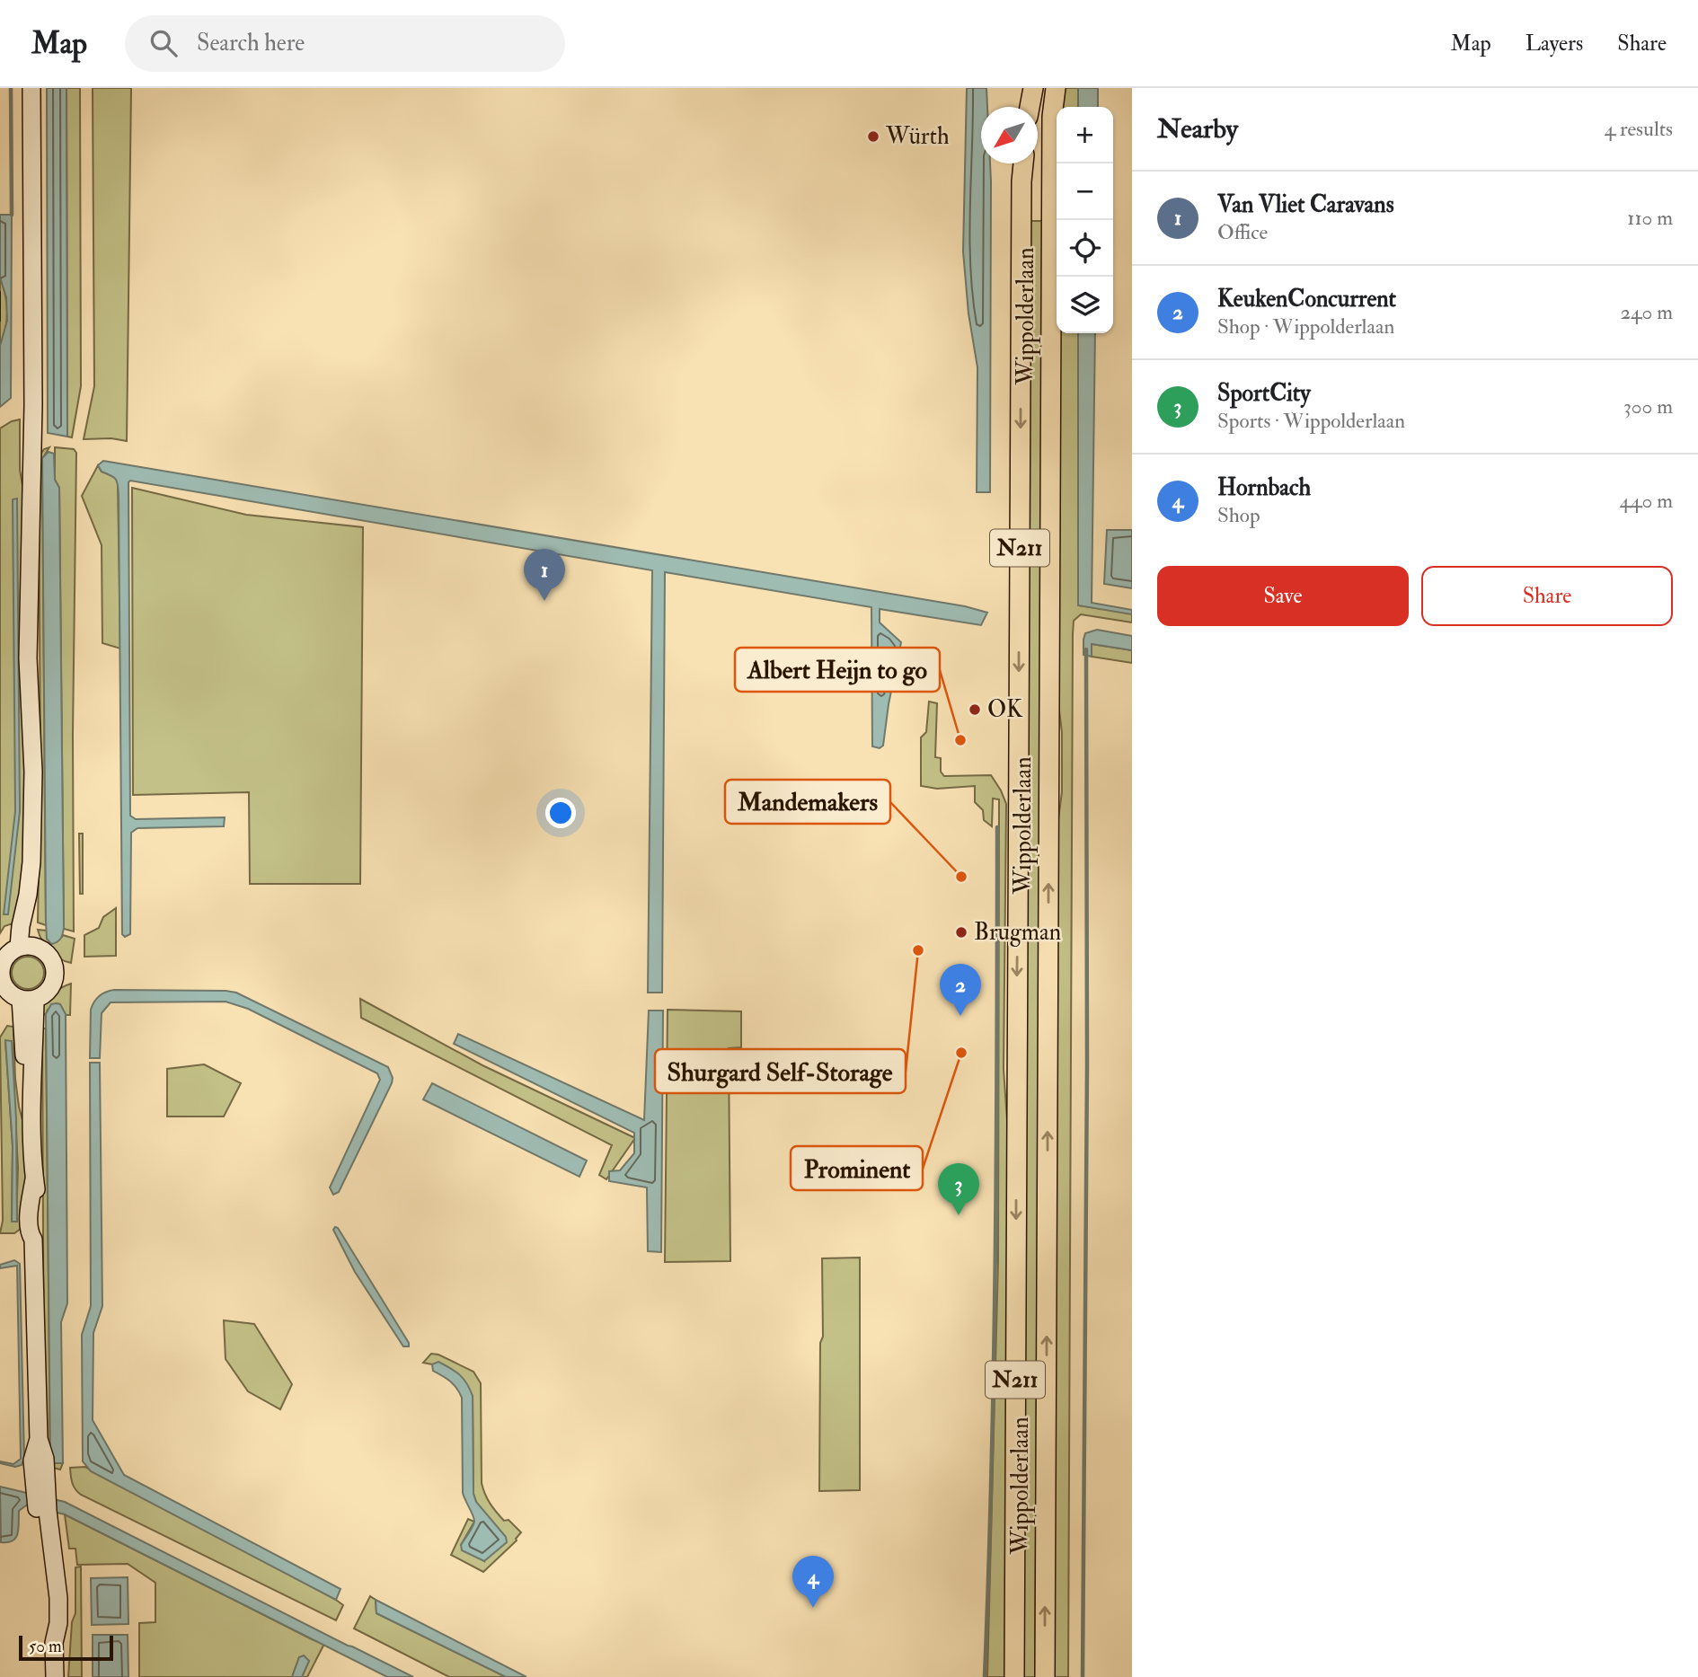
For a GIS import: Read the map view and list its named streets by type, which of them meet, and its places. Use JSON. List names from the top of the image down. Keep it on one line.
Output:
{"streets":{"main road":["Wippolderlaan","N211"]},"places":["Würth","OK","Albert Heijn to go","Mandemakers","Brugman","Shurgard Self-Storage","Prominent"],"scale_bar":"50 m","north":"bottom left","page":{"header":"Map","search":"Search here","nav":["Map","Layers","Share"],"heading":["Nearby","4 results"],"map_buttons":["+","−"],"list":[{"mark":"1","name":"Van Vliet Caravans","note":"Office","value":"110 m"},{"mark":"2","name":"KeukenConcurrent","note":"Shop · Wippolderlaan","value":"240 m"},{"mark":"3","name":"SportCity","note":"Sports · Wippolderlaan","value":"300 m"},{"mark":"4","name":"Hornbach","note":"Shop","value":"440 m"}],"buttons":["Save","Share"],"pins":["1","2","3","4"],"scale":"50 m"}}
